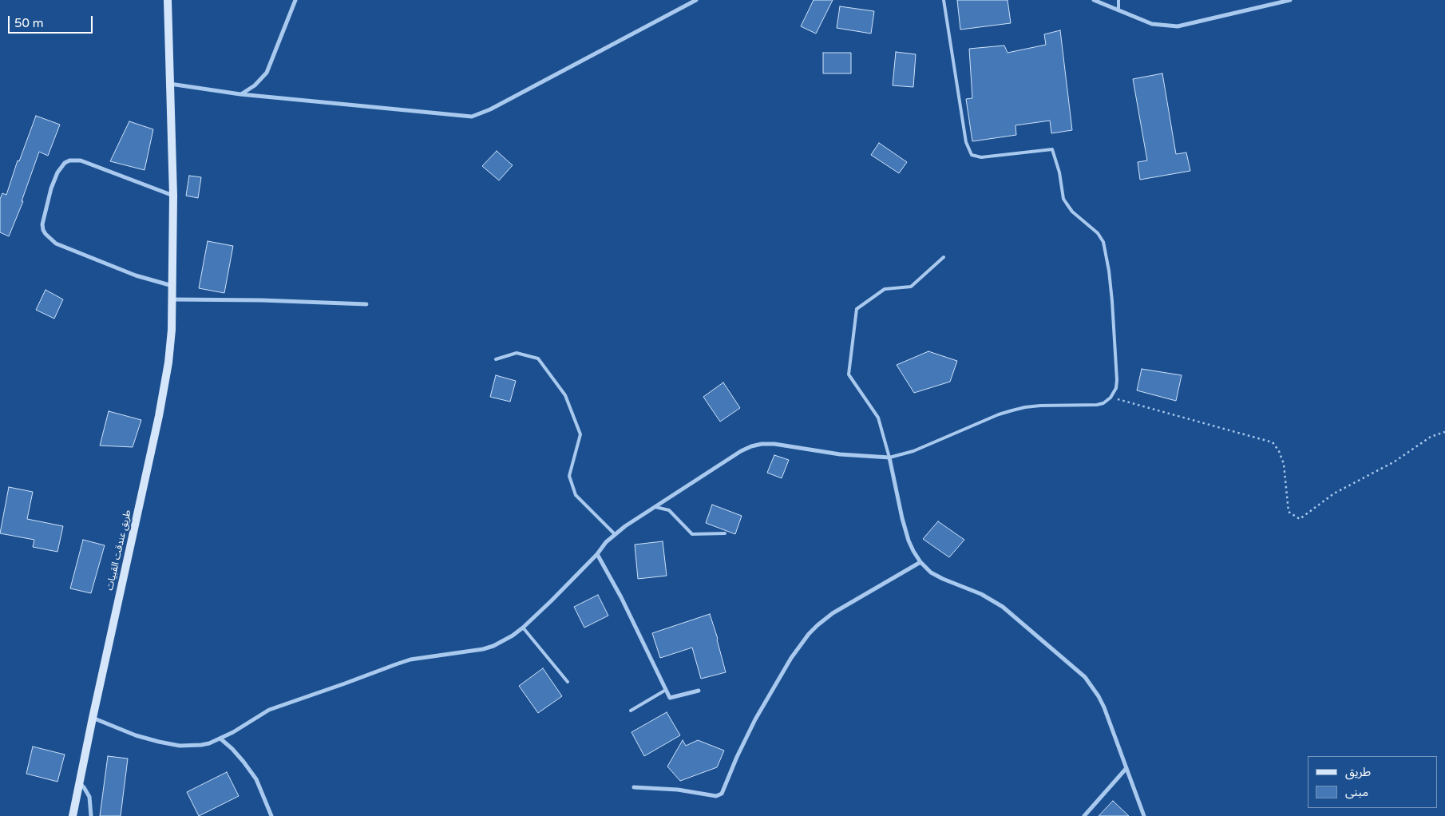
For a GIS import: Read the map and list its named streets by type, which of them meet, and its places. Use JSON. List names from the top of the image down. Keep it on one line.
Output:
{"streets":{"main road":["طريق عندقت القبيات"]},"legend":["طريق","مبنى"],"scale_bar":"50 m"}
